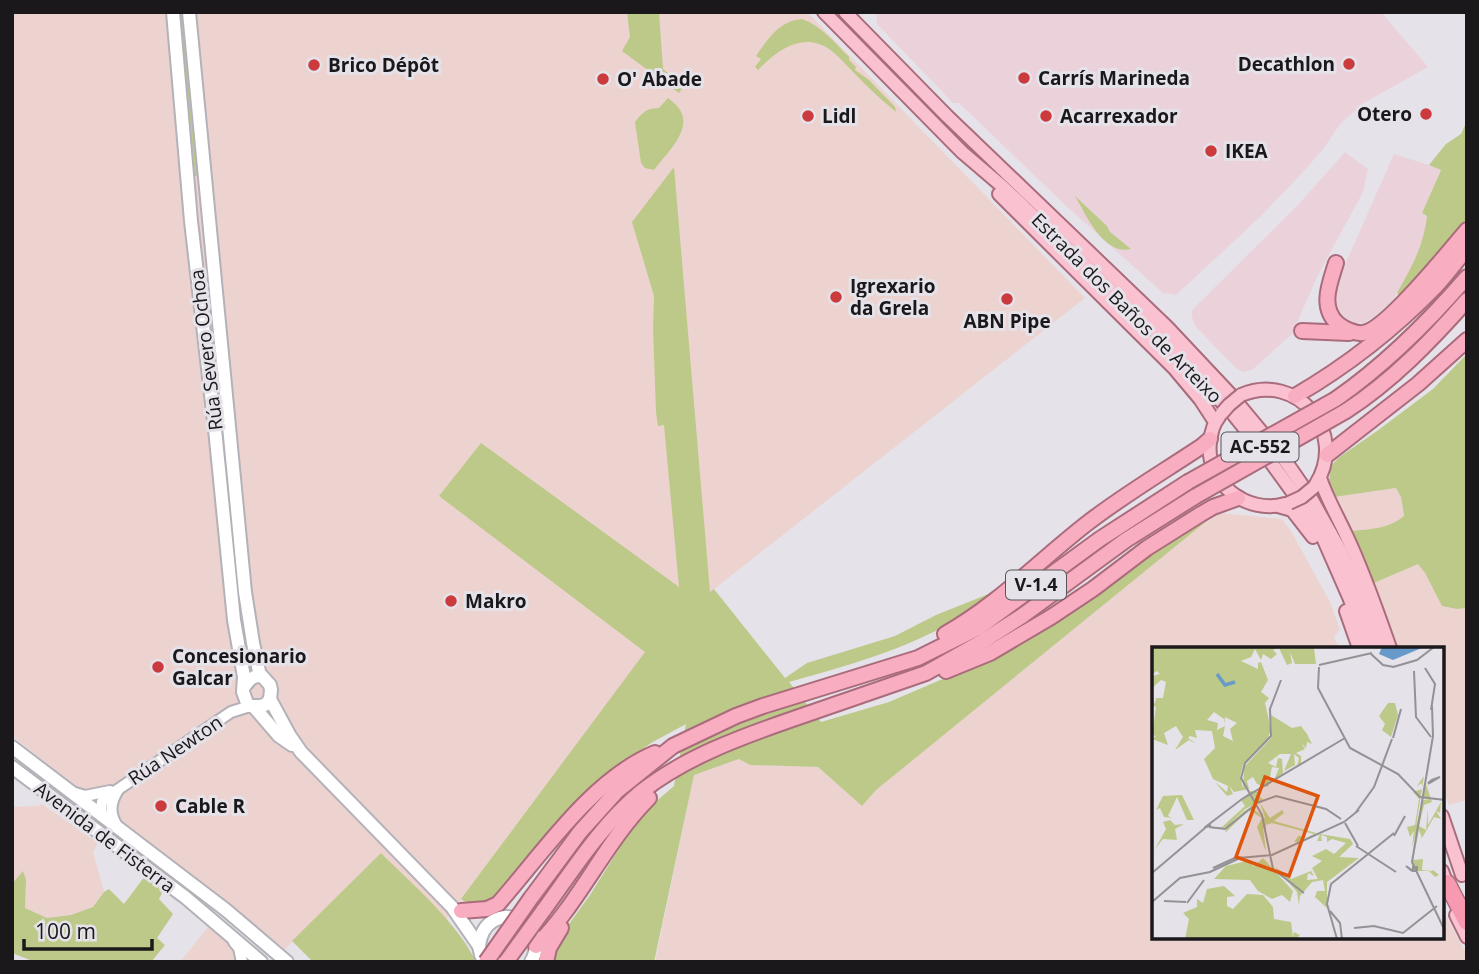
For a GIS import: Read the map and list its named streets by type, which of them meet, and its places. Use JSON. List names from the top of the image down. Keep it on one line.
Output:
{"streets":{"highway":["V-1.4"],"main road":["Estrada dos Baños de Arteixo","Rúa Severo Ochoa","AC-552","Avenida de Fisterra"],"street":["Rúa Newton"]},"crossings":[["Estrada dos Baños de Arteixo","AC-552"],["Rúa Severo Ochoa","V-1.4"],["Rúa Severo Ochoa","Rúa Newton"],["Rúa Newton","Avenida de Fisterra"]],"places":["Decathlon","Brico Dépôt","Carrís Marineda","O' Abade","Otero","Lidl","Acarrexador","IKEA","Igrexario da Grela","ABN Pipe","Makro","Concesionario Galcar","Cable R"],"scale_bar":"100 m"}
